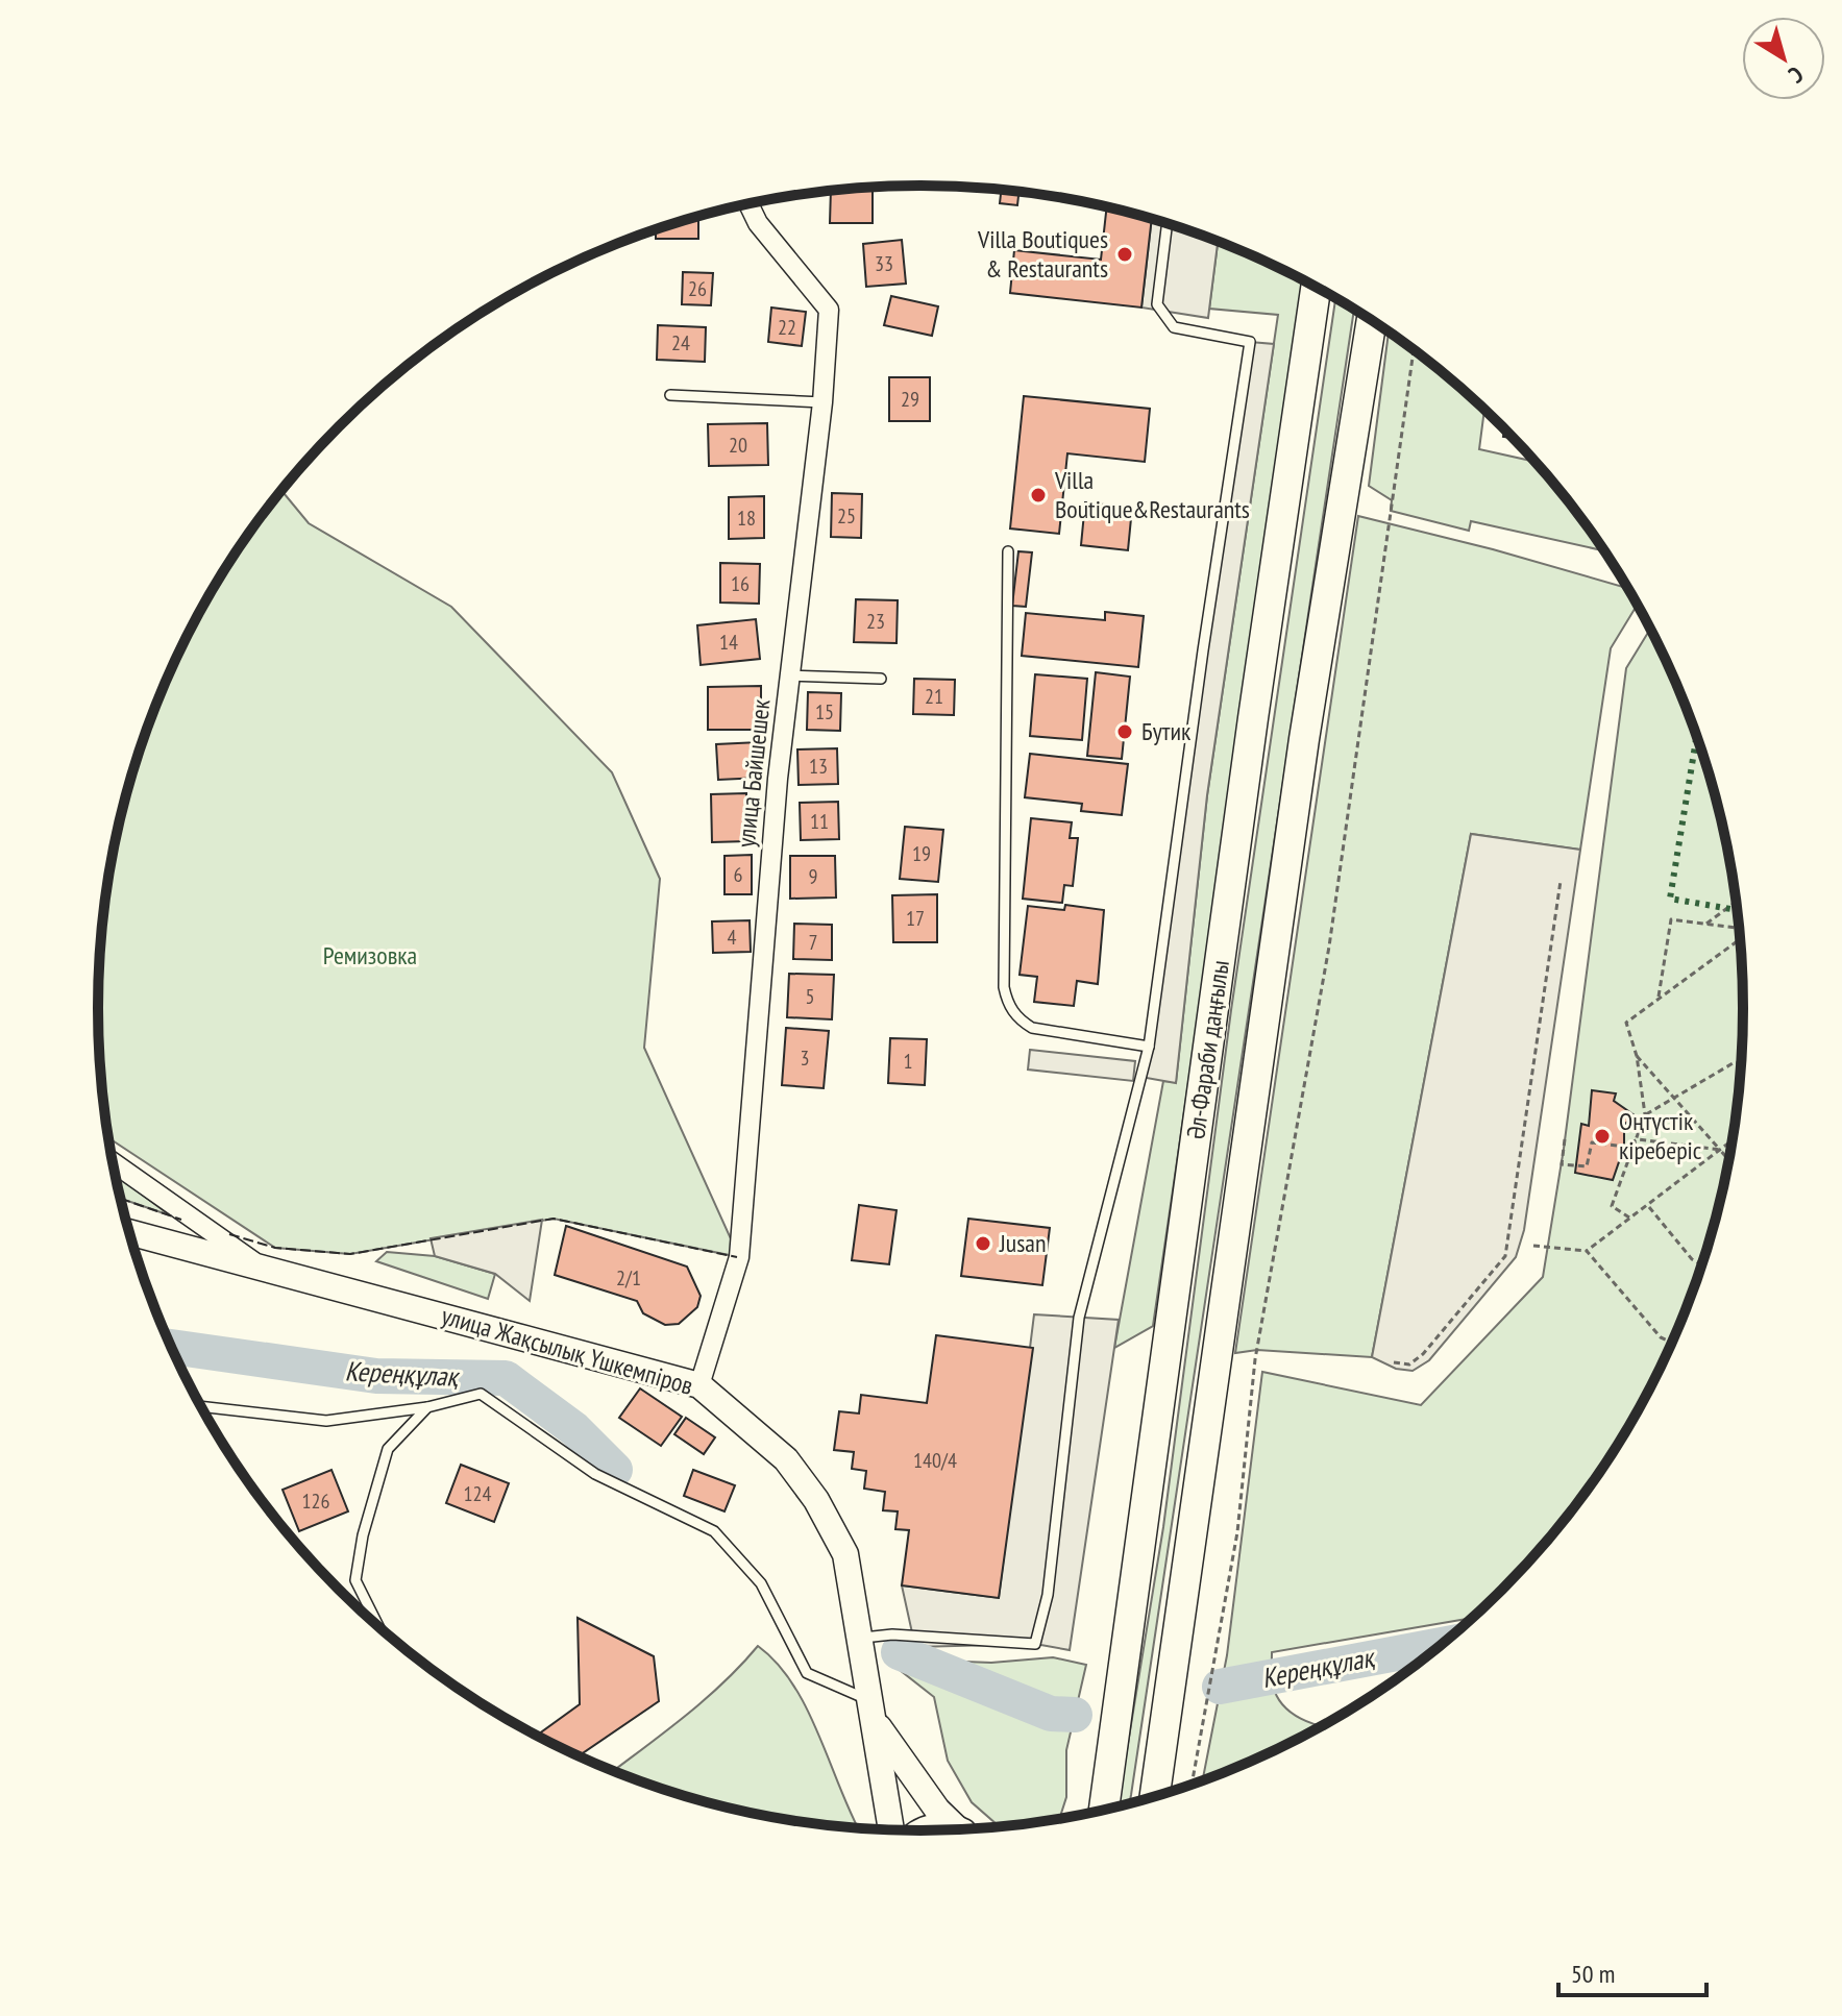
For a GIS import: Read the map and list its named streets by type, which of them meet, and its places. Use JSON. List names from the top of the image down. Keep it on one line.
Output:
{"streets":{"main road":["Әл-Фараби даңғылы"],"street":["улица Байшешек","улица Жақсылық Үшкемпіров"]},"crossings":[["улица Байшешек","улица Жақсылық Үшкемпіров"]],"water":["Кереңқұлақ"],"parks":["Ремизовка"],"places":["Villa Boutiques & Restaurants","Villa Boutique&Restaurants","Бутик","Оңтүстік кіреберіс","Jusan"],"house_numbers":["33","26","22","24","29","20","25","18","16","23","14","21","15","13","11","19","6","9","17","4","7","5","3","1","2/1","140/4","124","126"],"scale_bar":"50 m","north":"bottom right"}
